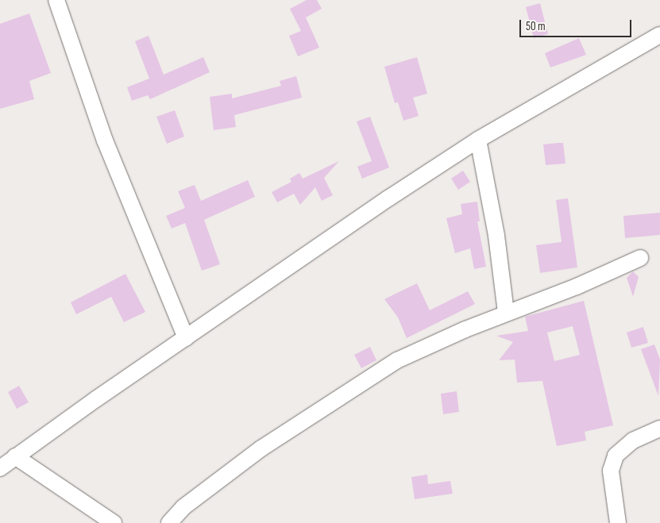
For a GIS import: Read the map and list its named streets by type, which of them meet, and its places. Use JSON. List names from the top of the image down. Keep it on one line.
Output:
{"scale_bar":"50 m"}
